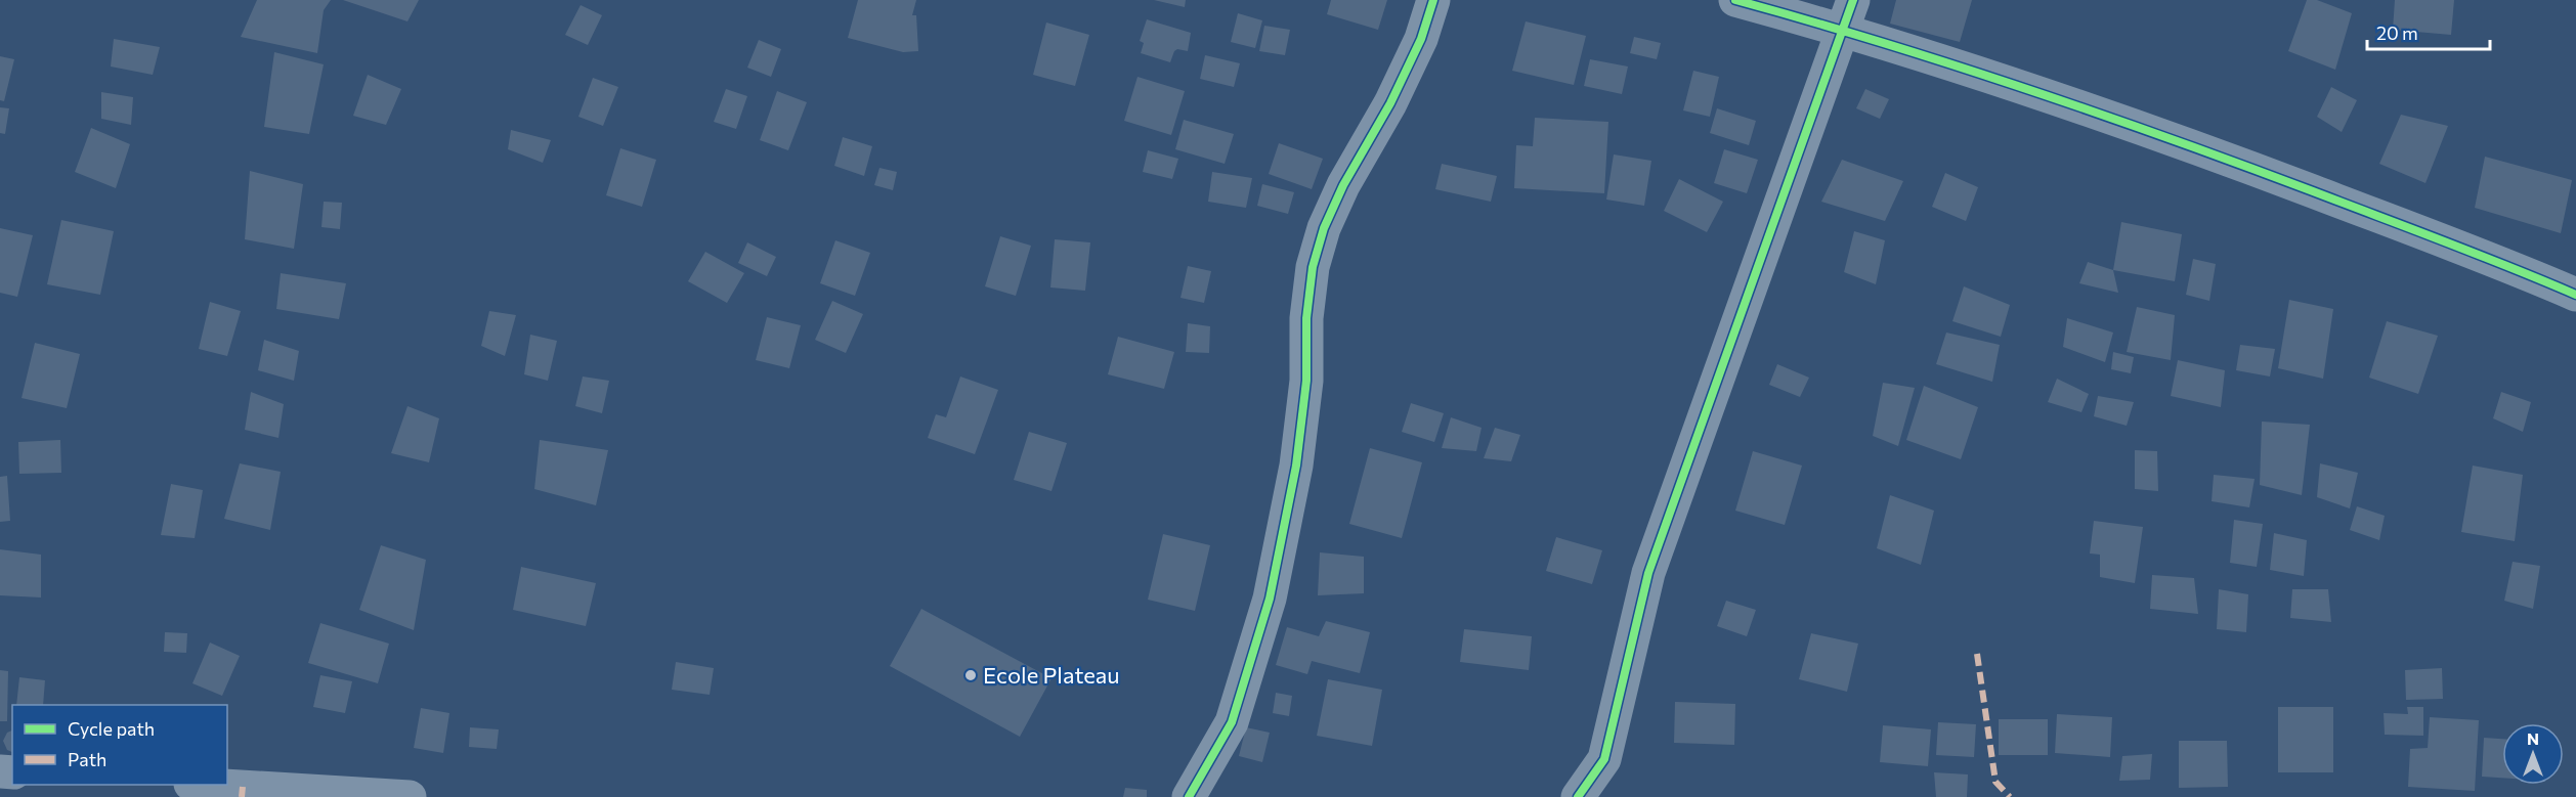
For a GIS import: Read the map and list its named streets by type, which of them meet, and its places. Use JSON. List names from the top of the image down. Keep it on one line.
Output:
{"places":["Ecole Plateau"],"legend":["Cycle path","Path"],"scale_bar":"20 m","north":"top"}
